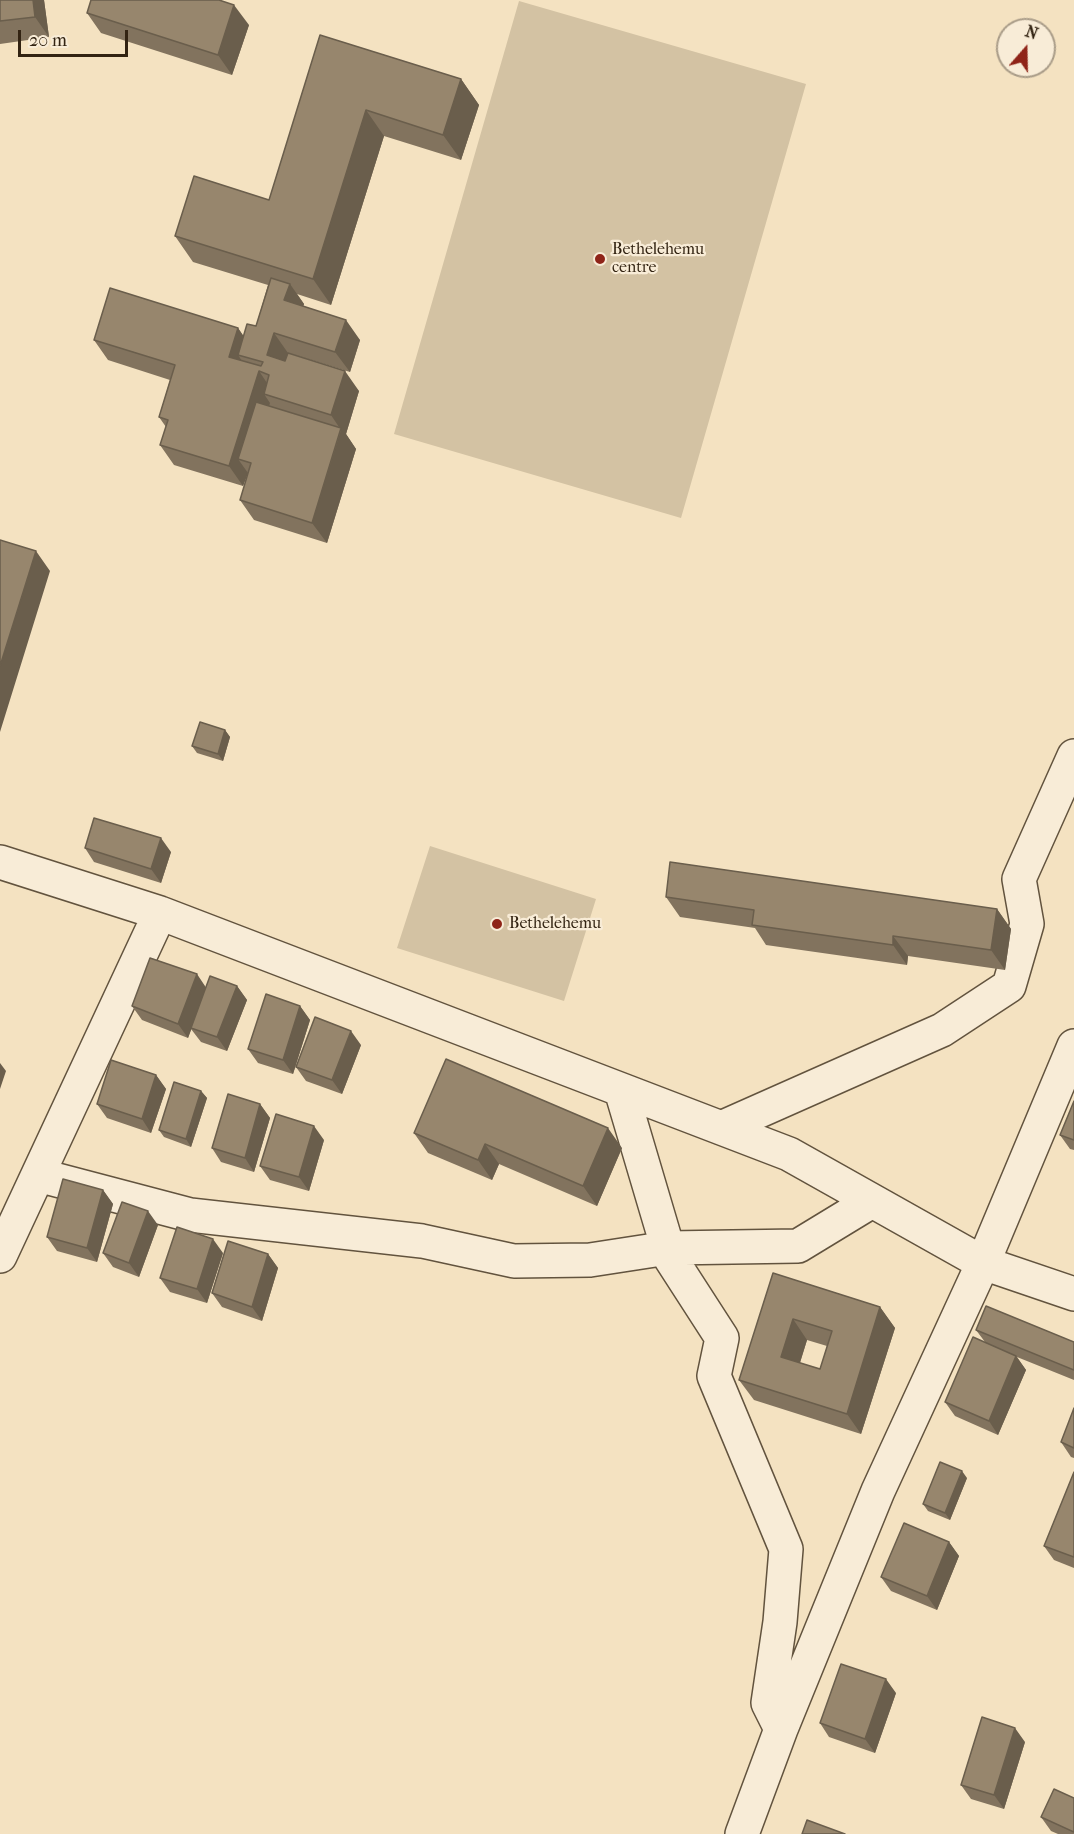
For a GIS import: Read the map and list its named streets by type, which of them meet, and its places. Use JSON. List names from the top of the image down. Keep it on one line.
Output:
{"places":["Bethelehemu centre","Bethelehemu"],"scale_bar":"20 m","north":"top"}
